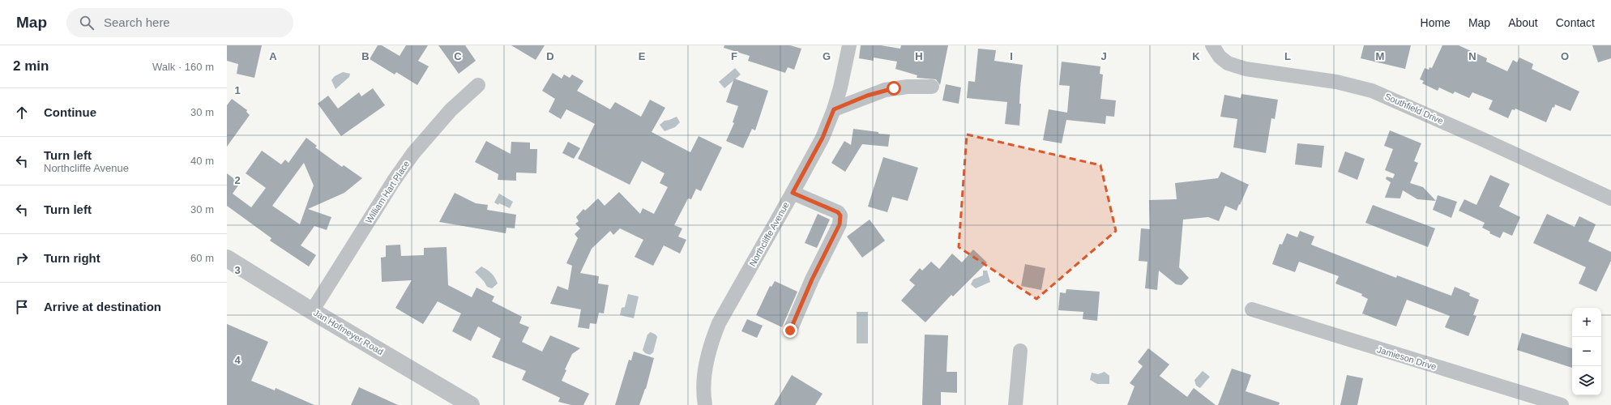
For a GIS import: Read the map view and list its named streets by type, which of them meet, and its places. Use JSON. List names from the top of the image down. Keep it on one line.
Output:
{"streets":{"street":["Southfield Drive","William Hart Place","Northcliffe Avenue","Jan Hofmeyer Road","Jamieson Drive"]},"crossings":[["William Hart Place","Jan Hofmeyer Road"]],"page":{"header":"Map","search":"Search here","nav":["Home","Map","About","Contact"],"heading":["2 min","Walk · 160 m"],"list":[["Continue","30 m"],["Turn left","Northcliffe Avenue","40 m"],["Turn left","30 m"],["Turn right","60 m"],"Arrive at destination"],"map_buttons":["+","−"]},"grid":{"columns":["A","B","C","D","E","F","G","H","I","J","K","L","M","N","O"],"rows":["1","2","3","4"]}}
